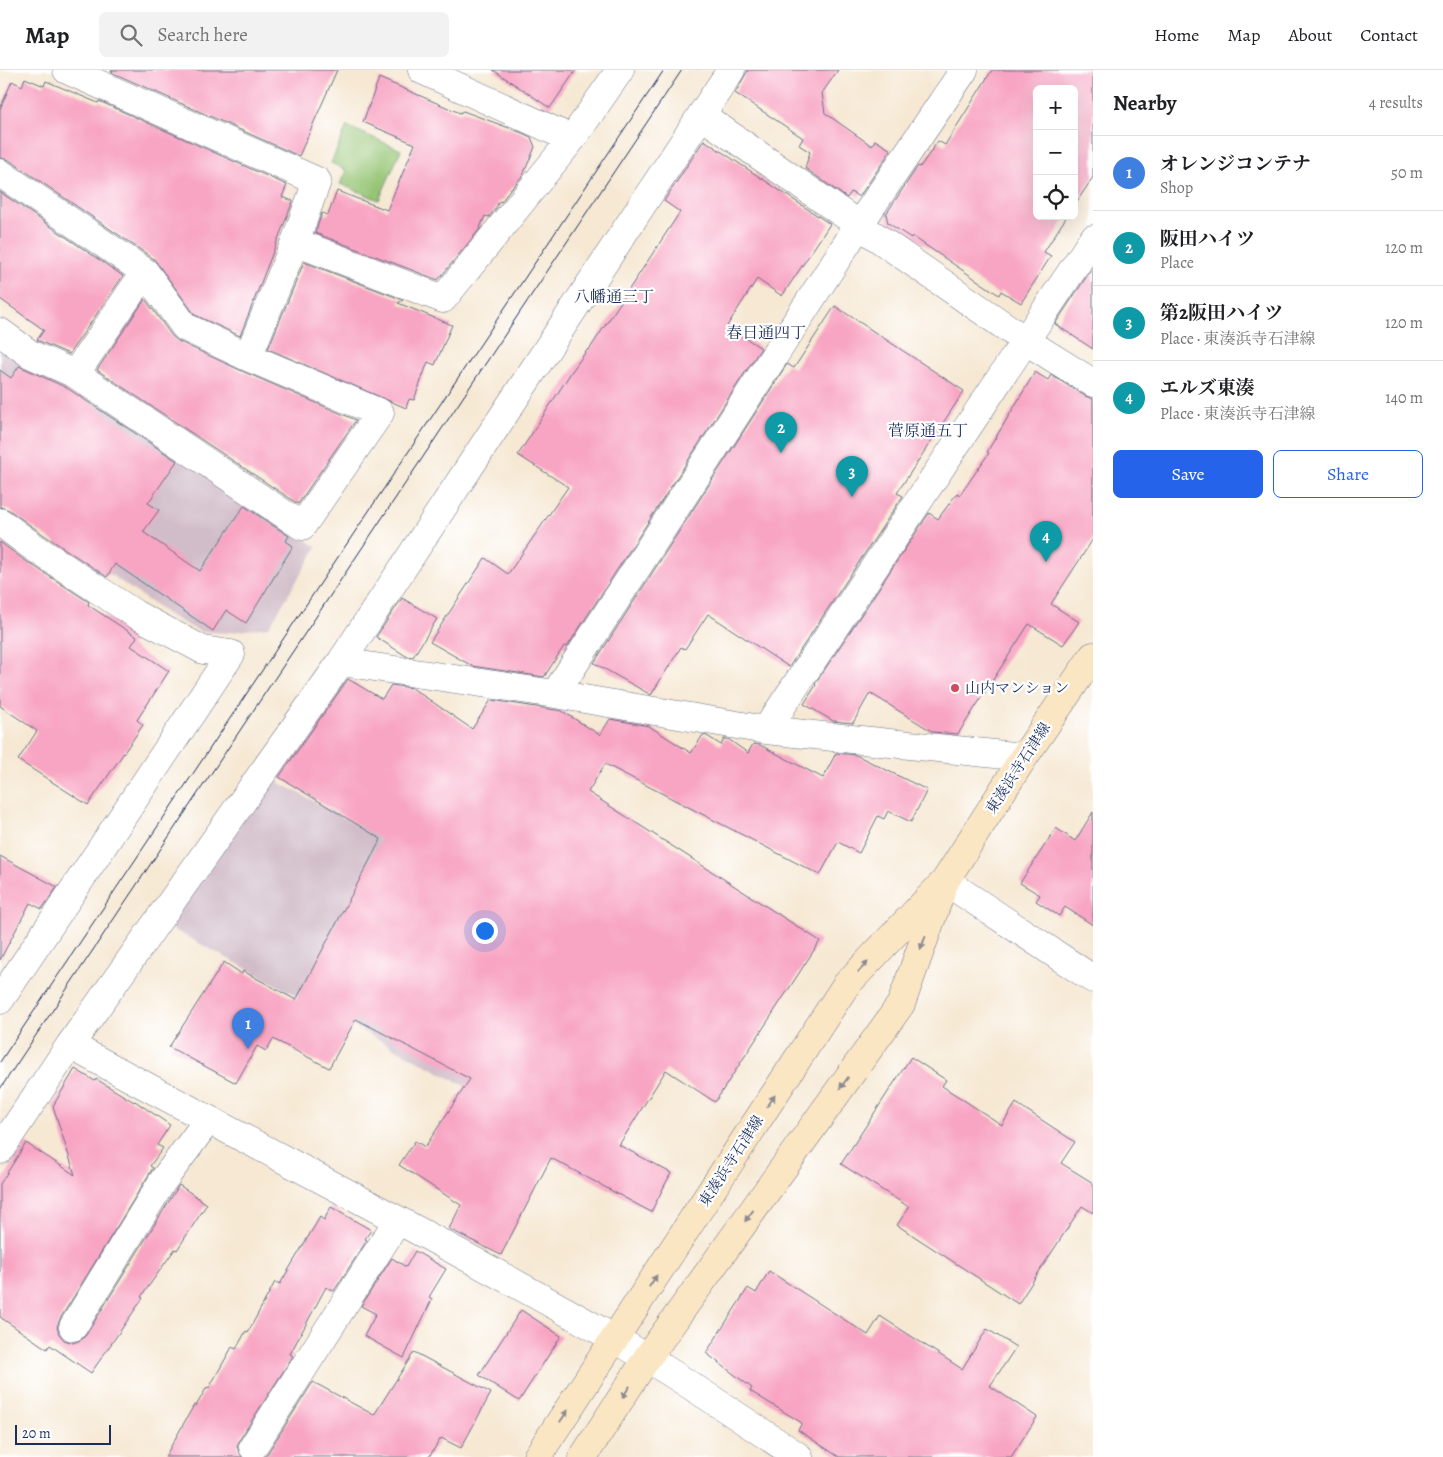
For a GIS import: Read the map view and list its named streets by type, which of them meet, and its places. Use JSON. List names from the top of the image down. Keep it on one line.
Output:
{"streets":{"street":["東湊浜寺石津線"]},"districts":["八幡通三丁","春日通四丁","菅原通五丁"],"places":["山内マンション"],"scale_bar":"20 m","page":{"header":"Map","search":"Search here","nav":["Home","Map","About","Contact"],"heading":["Nearby","4 results"],"map_buttons":["+","−"],"list":[{"mark":"1","name":"オレンジコンテナ","note":"Shop","value":"50 m"},{"mark":"2","name":"阪田ハイツ","note":"Place","value":"120 m"},{"mark":"3","name":"第2阪田ハイツ","note":"Place · 東湊浜寺石津線","value":"120 m"},{"mark":"4","name":"エルズ東湊","note":"Place · 東湊浜寺石津線","value":"140 m"}],"pins":["2","3","4","1"],"buttons":["Save","Share"],"scale":"20 m"}}
